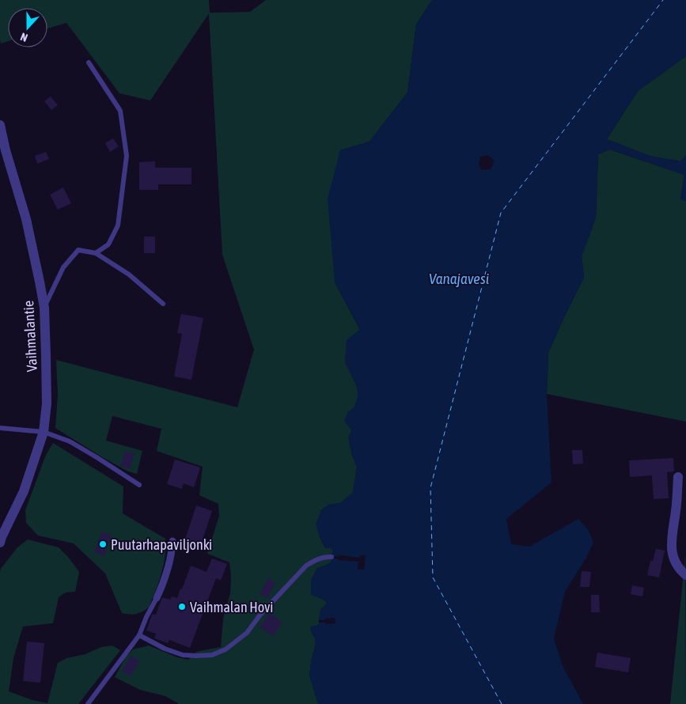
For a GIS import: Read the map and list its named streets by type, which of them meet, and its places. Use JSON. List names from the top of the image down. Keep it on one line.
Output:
{"streets":{"street":["Vaihmalantie"]},"water":["Vanajavesi"],"places":["Puutarhapaviljonki","Vaihmalan Hovi"],"north":"bottom"}
